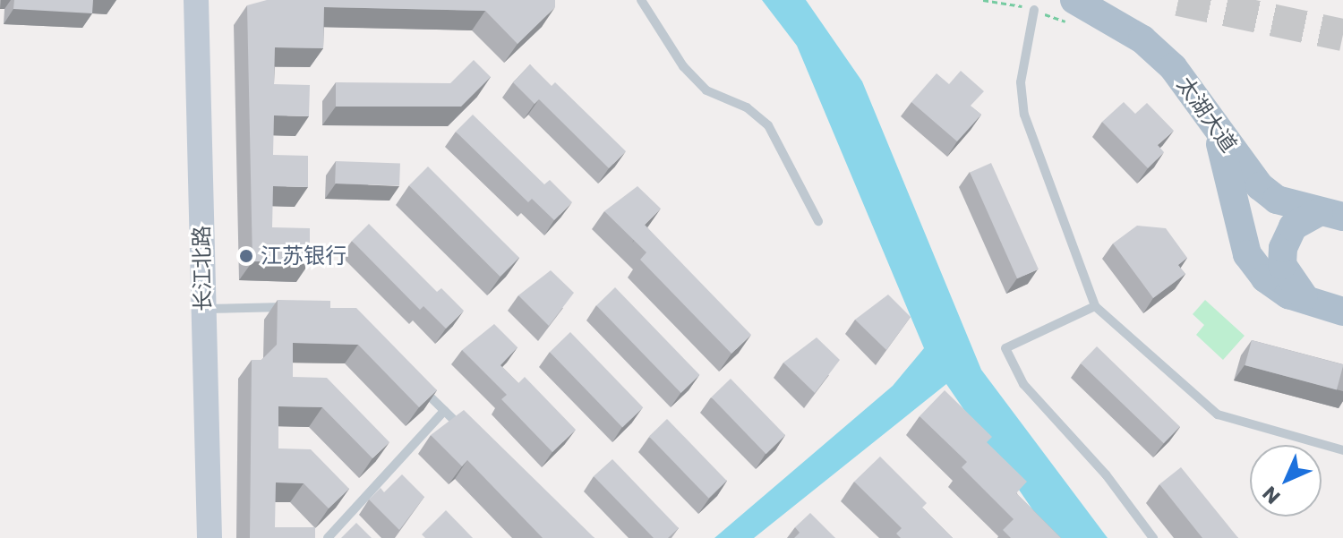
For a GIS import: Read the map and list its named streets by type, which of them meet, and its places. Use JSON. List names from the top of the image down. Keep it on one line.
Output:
{"streets":{"main road":["太湖大道","长江北路"]},"places":["江苏银行"],"north":"bottom left"}
